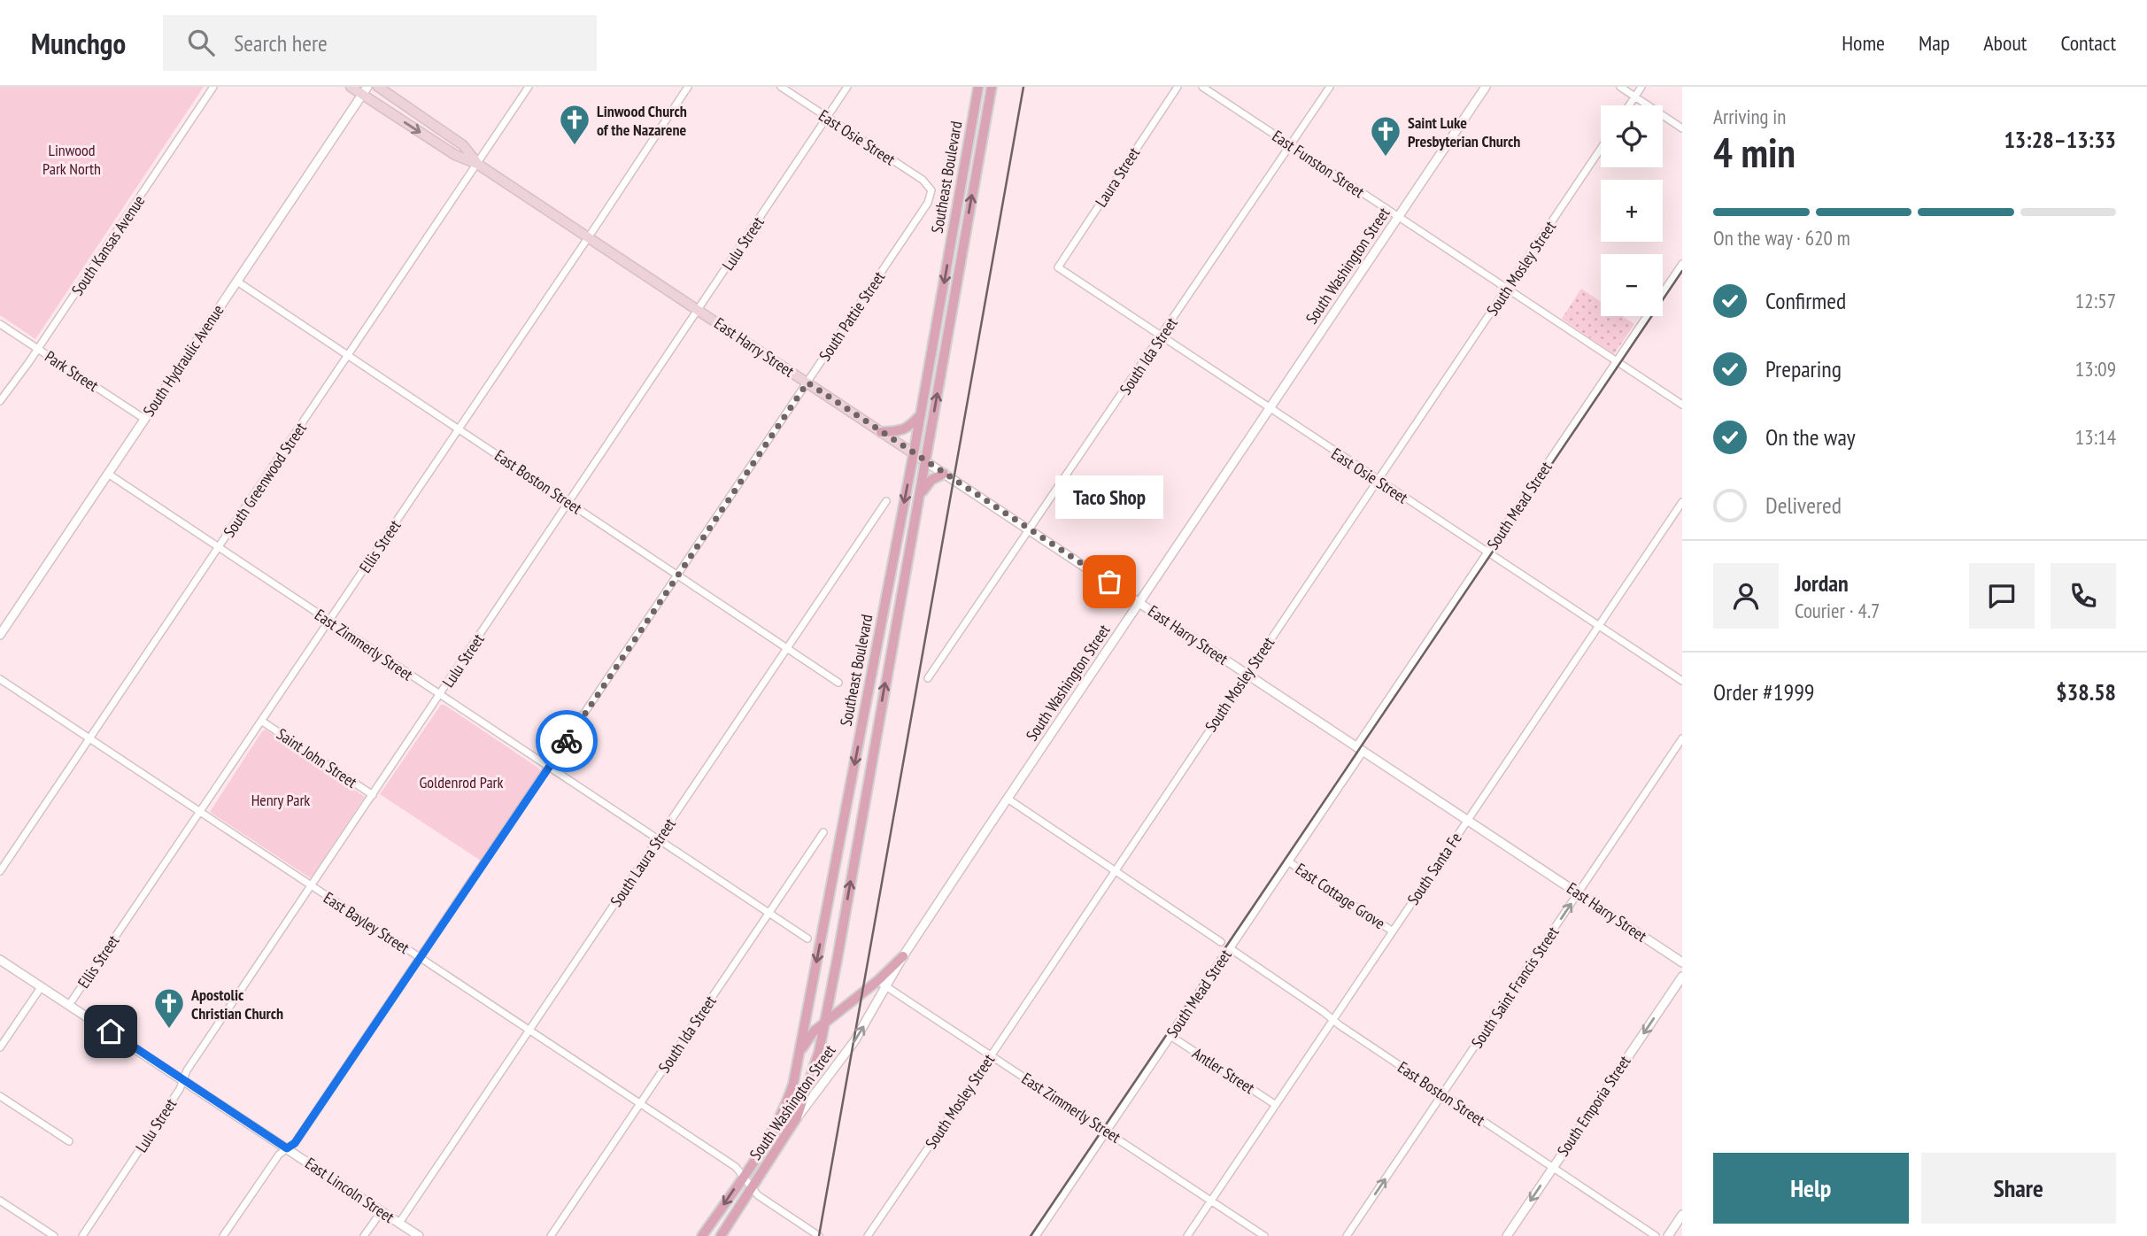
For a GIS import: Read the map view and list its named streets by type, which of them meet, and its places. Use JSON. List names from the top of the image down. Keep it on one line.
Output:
{"streets":{"main road":["Southeast Boulevard","South Washington Street","East Harry Street"],"street":["East Osie Street","East Funston Street","Laura Street","Lulu Street","South Kansas Avenue","South Mosley Street","South Pattie Street","South Ida Street","South Hydraulic Avenue","Park Street","South Greenwood Street","East Boston Street","South Mead Street","Ellis Street","East Zimmerly Street","Saint John Street","South Laura Street","South Santa Fe","East Cottage Grove","East Bayley Street","South Saint Francis Street","Antler Street","South Emporia Street","East Lincoln Street"]},"crossings":[["East Osie Street","Laura Street"],["East Osie Street","Lulu Street"],["East Osie Street","South Washington Street"],["East Osie Street","South Mosley Street"],["East Osie Street","South Pattie Street"],["East Osie Street","South Ida Street"],["East Osie Street","South Mead Street"],["East Osie Street","South Santa Fe"],["East Funston Street","South Washington Street"],["East Funston Street","South Mosley Street"],["East Funston Street","South Ida Street"],["East Funston Street","South Mead Street"],["Southeast Boulevard","South Washington Street"],["Southeast Boulevard","East Harry Street"],["Southeast Boulevard","East Bayley Street"],["Lulu Street","East Harry Street"],["Lulu Street","East Boston Street"],["Lulu Street","East Zimmerly Street"],["Lulu Street","Saint John Street"],["Lulu Street","East Bayley Street"],["Lulu Street","East Lincoln Street"],["South Kansas Avenue","Park Street"],["South Washington Street","East Harry Street"],["South Washington Street","East Zimmerly Street"],["South Washington Street","East Bayley Street"],["South Mosley Street","East Harry Street"],["South Mosley Street","East Zimmerly Street"],["South Pattie Street","East Harry Street"],["South Pattie Street","East Boston Street"],["South Pattie Street","East Zimmerly Street"],["South Pattie Street","East Bayley Street"],["South Pattie Street","East Lincoln Street"],["East Harry Street","South Ida Street"],["East Harry Street","South Hydraulic Avenue"],["East Harry Street","South Greenwood Street"],["East Harry Street","South Mead Street"],["East Harry Street","Ellis Street"],["East Harry Street","South Santa Fe"],["East Harry Street","South Saint Francis Street"],["South Ida Street","East Zimmerly Street"],["South Ida Street","East Bayley Street"],["South Hydraulic Avenue","Park Street"],["South Hydraulic Avenue","East Boston Street"],["South Hydraulic Avenue","East Zimmerly Street"],["South Greenwood Street","East Boston Street"],["South Greenwood Street","East Zimmerly Street"],["South Greenwood Street","East Bayley Street"],["East Boston Street","South Mead Street"],["East Boston Street","Ellis Street"],["East Boston Street","South Laura Street"],["East Boston Street","South Santa Fe"],["East Boston Street","South Saint Francis Street"],["East Boston Street","South Emporia Street"],["South Mead Street","East Zimmerly Street"],["South Mead Street","East Cottage Grove"],["South Mead Street","Antler Street"],["Ellis Street","East Zimmerly Street"],["Ellis Street","Saint John Street"],["Ellis Street","East Bayley Street"],["Ellis Street","East Lincoln Street"],["East Zimmerly Street","South Laura Street"],["East Zimmerly Street","South Santa Fe"],["South Laura Street","East Bayley Street"],["South Laura Street","East Lincoln Street"],["South Santa Fe","East Cottage Grove"],["South Santa Fe","Antler Street"]],"one_way":["South Saint Francis Street","South Emporia Street"],"parks":["Linwood Park North","Goldenrod Park","Henry Park"],"places":{"church":["Linwood Church of the Nazarene","Saint Luke Presbyterian Church","Apostolic Christian Church"],"other":["Taco Shop"]},"page":{"header":"Munchgo","search":"Search here","nav":["Home","Map","About","Contact"],"heading":["4 min","Arriving in","13:28–13:33"],"panel":["Jordan","Courier · 4.7","Order #1999","$38.58"],"map_buttons":["+","−"],"bar":"On the way · 620 m","list":[["Confirmed","12:57"],["Preparing","13:09"],["On the way","13:14"],"Delivered"],"bubble":"Taco Shop","buttons":["Help","Share"]}}
